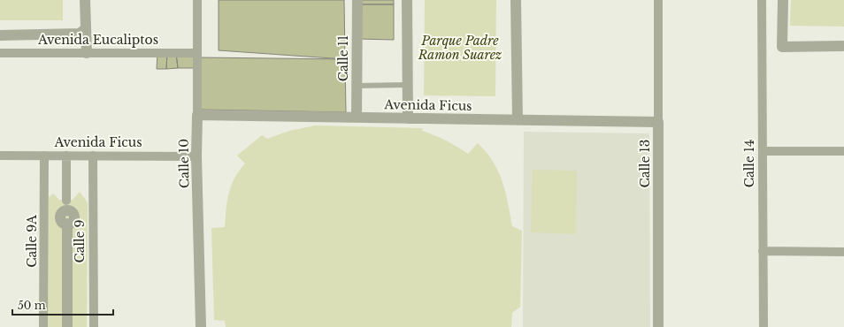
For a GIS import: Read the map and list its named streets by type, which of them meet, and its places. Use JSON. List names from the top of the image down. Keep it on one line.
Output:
{"streets":{"street":["Avenida Eucaliptos","Calle 11","Avenida Ficus","Calle 10","Calle 13","Calle 14","Calle 9A","Calle 9"]},"crossings":[["Avenida Eucaliptos","Calle 10"],["Calle 11","Avenida Ficus"],["Avenida Ficus","Calle 10"],["Avenida Ficus","Calle 13"],["Avenida Ficus","Calle 9A"],["Avenida Ficus","Calle 9"]],"parks":["Parque Padre Ramon Suarez"],"scale_bar":"50 m"}
